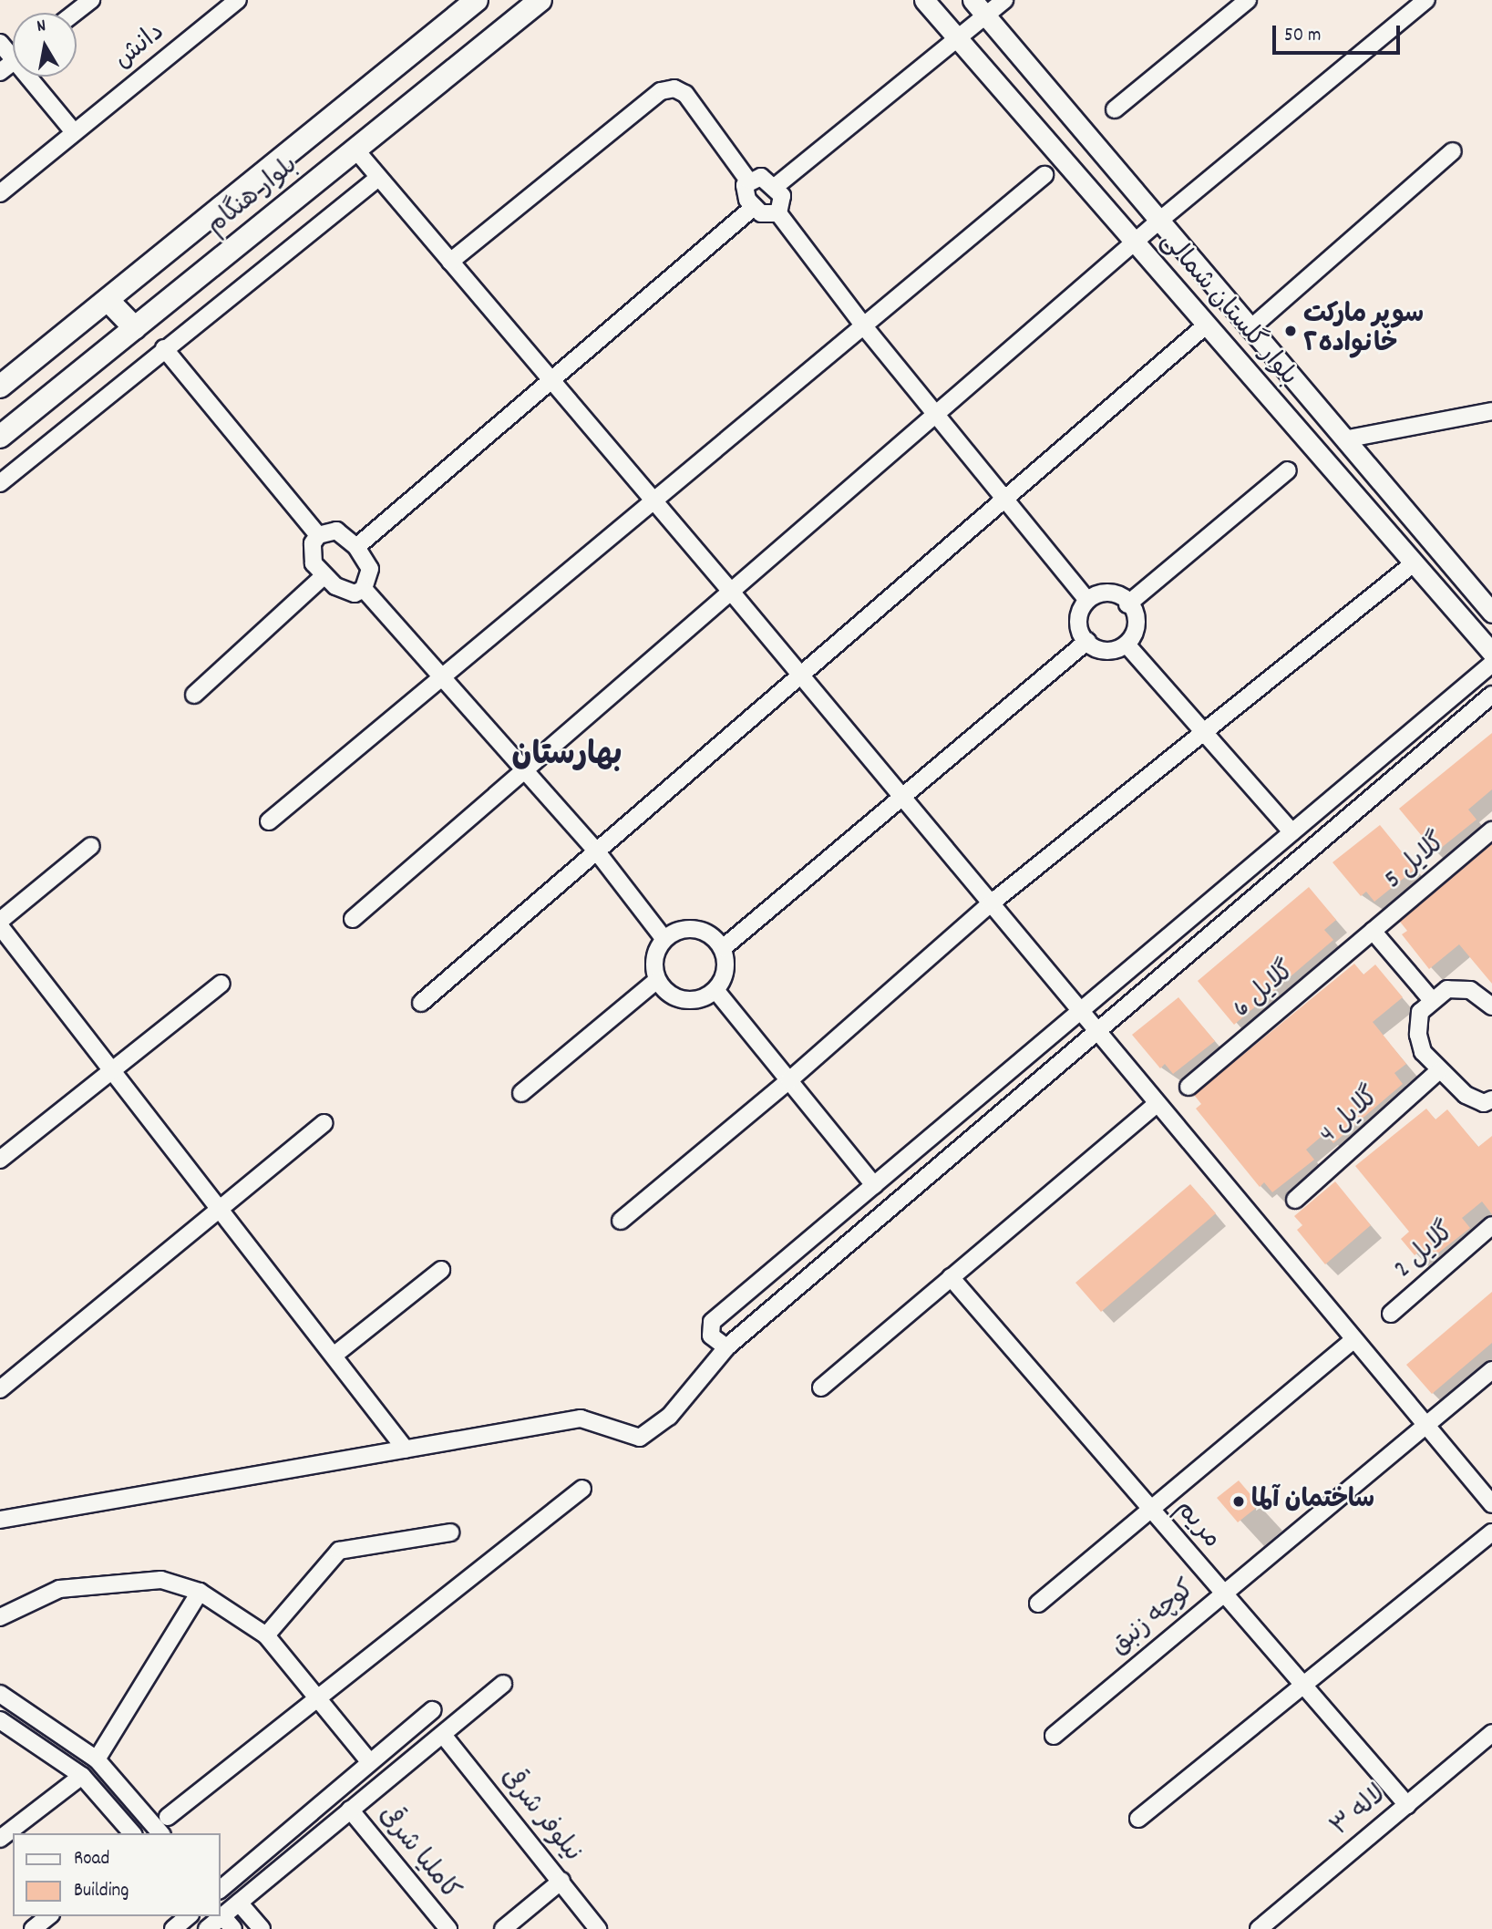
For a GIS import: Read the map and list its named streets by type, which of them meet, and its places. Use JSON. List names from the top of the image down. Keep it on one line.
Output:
{"streets":{"main road":["بلوار هنگام"],"street":["دانش","بلوار گلستان شمالی","گلایل 5","گلایل 6","گلایل 4","گلایل 2","مریم","کوچه زنبق","لاله ۳","نیلوفر شرقی","کاملیا شرقی"]},"crossings":[["گلایل 5","گلایل 6"],["مریم","کوچه زنبق"],["مریم","لاله ۳"]],"districts":["بهارستان"],"places":["سوپر ماركت خانواده٢","ساختمان آلما"],"legend":["Road","Building"],"scale_bar":"50 m","north":"top"}
